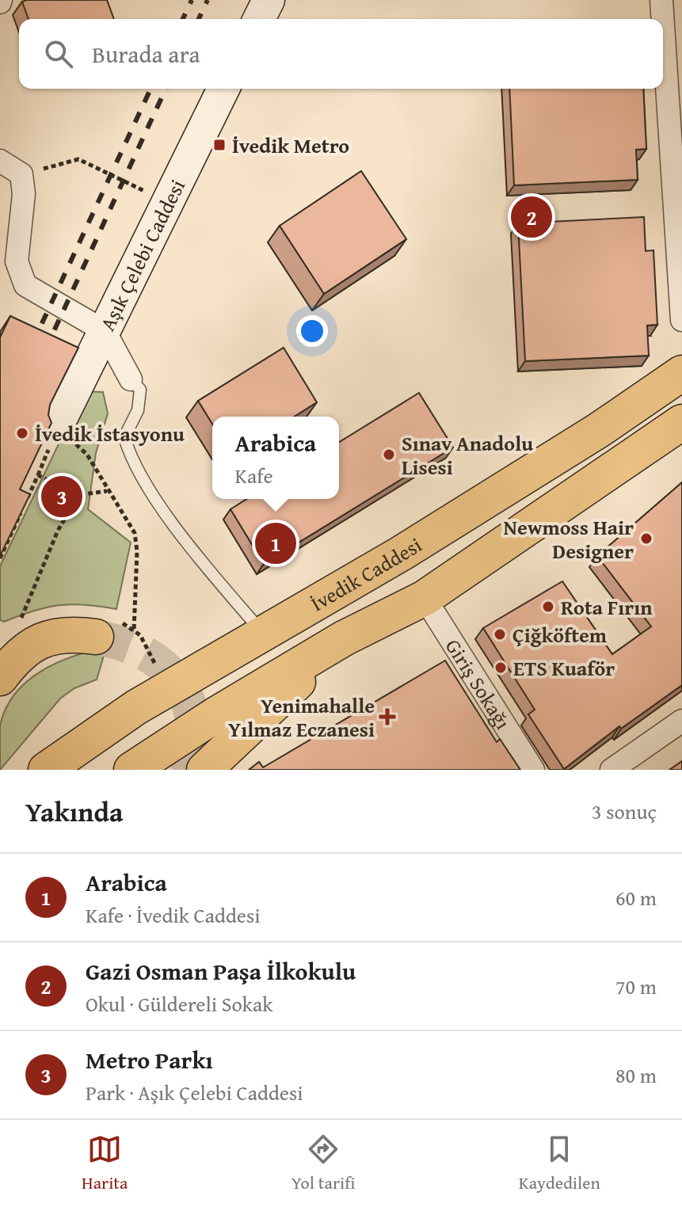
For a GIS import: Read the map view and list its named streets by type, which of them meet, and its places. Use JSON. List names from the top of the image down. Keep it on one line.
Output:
{"streets":{"main road":["İvedik Caddesi"],"street":["Aşık Çelebi Caddesi","Giriş Sokağı"]},"places":{"transit":["İvedik Metro"],"other":["İvedik İstasyonu","Sınav Anadolu Lisesi","Newmoss Hair Designer","Rota Fırın","Çiğköftem","ETS Kuaför"],"health":["Yenimahalle Yılmaz Eczanesi"]},"page":{"search":"Burada ara","pins":["2","3","1"],"popup":["Arabica","Kafe"],"heading":["Yakında","3 sonuç"],"list":[{"mark":"1","name":"Arabica","note":"Kafe · İvedik Caddesi","value":"60 m"},{"mark":"2","name":"Gazi Osman Paşa İlkokulu","note":"Okul · Güldereli Sokak","value":"70 m"},{"mark":"3","name":"Metro Parkı","note":"Park · Aşık Çelebi Caddesi","value":"80 m"}],"nav":["Harita","Yol tarifi","Kaydedilen"]}}
